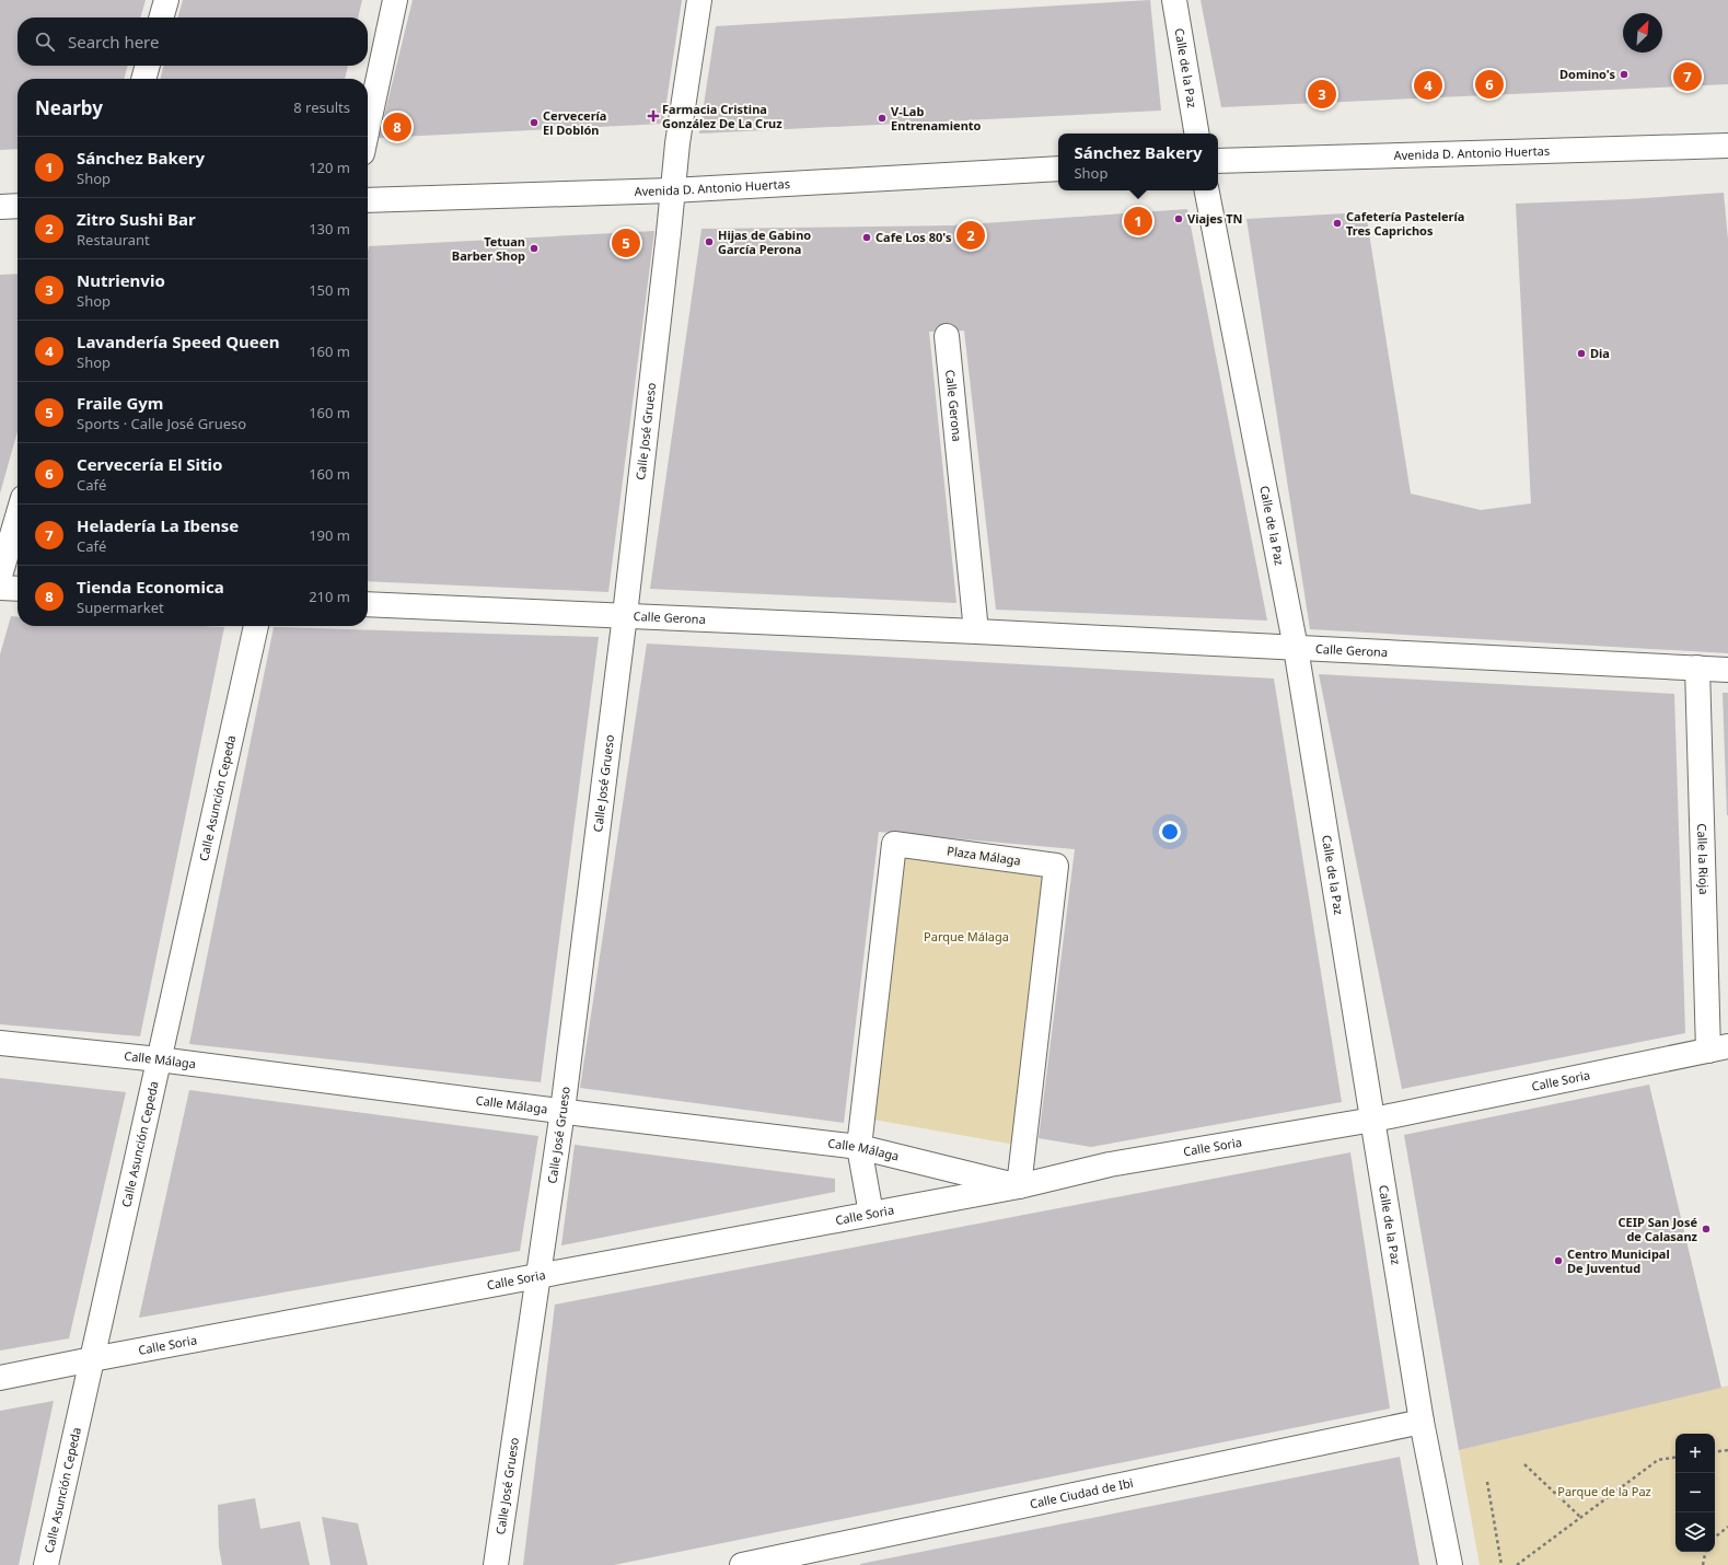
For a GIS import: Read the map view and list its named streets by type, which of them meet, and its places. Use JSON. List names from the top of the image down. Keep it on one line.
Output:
{"streets":{"street":["Calle de la Paz","Avenida D. Antonio Huertas","Calle Gerona","Calle José Grueso","Calle Asunción Cepeda","Plaza Málaga","Calle la Rioja","Calle Málaga","Calle Soria","Calle Ciudad de Ibi"]},"crossings":[["Calle de la Paz","Calle Gerona"],["Calle de la Paz","Calle Soria"],["Calle de la Paz","Calle Ciudad de Ibi"],["Avenida D. Antonio Huertas","Calle José Grueso"],["Calle Gerona","Calle José Grueso"],["Calle Gerona","Calle la Rioja"],["Calle José Grueso","Calle Málaga"],["Calle José Grueso","Calle Soria"],["Calle Asunción Cepeda","Calle Málaga"],["Calle Asunción Cepeda","Calle Soria"],["Plaza Málaga","Calle Málaga"],["Plaza Málaga","Calle Soria"],["Calle la Rioja","Calle Soria"],["Calle Málaga","Calle Soria"]],"parks":["Parque Málaga","Parque de la Paz"],"places":{"other":["Domino's","V-Lab Entrenamiento","Cervecería El Doblón","Viajes TN","Cafetería Pastelería Tres Caprichos","Cafe Los 80's","Hijas de Gabino García Perona","Tetuan Barber Shop","Dia","CEIP San José de Calasanz","Centro Municipal De Juventud"],"health":["Farmacia Cristina González De La Cruz"]},"north":"top right","page":{"search":"Search here","pins":["7","6","4","3","8","1","2","5"],"heading":["Nearby","8 results"],"popup":["Sánchez Bakery","Shop"],"list":[{"mark":"1","name":"Sánchez Bakery","note":"Shop","value":"120 m"},{"mark":"2","name":"Zitro Sushi Bar","note":"Restaurant","value":"130 m"},{"mark":"3","name":"Nutrienvio","note":"Shop","value":"150 m"},{"mark":"4","name":"Lavandería Speed Queen","note":"Shop","value":"160 m"},{"mark":"5","name":"Fraile Gym","note":"Sports · Calle José Grueso","value":"160 m"},{"mark":"6","name":"Cervecería El Sitio","note":"Café","value":"160 m"},{"mark":"7","name":"Heladería La Ibense","note":"Café","value":"190 m"},{"mark":"8","name":"Tienda Economica","note":"Supermarket","value":"210 m"}],"map_buttons":["+","−"]}}
